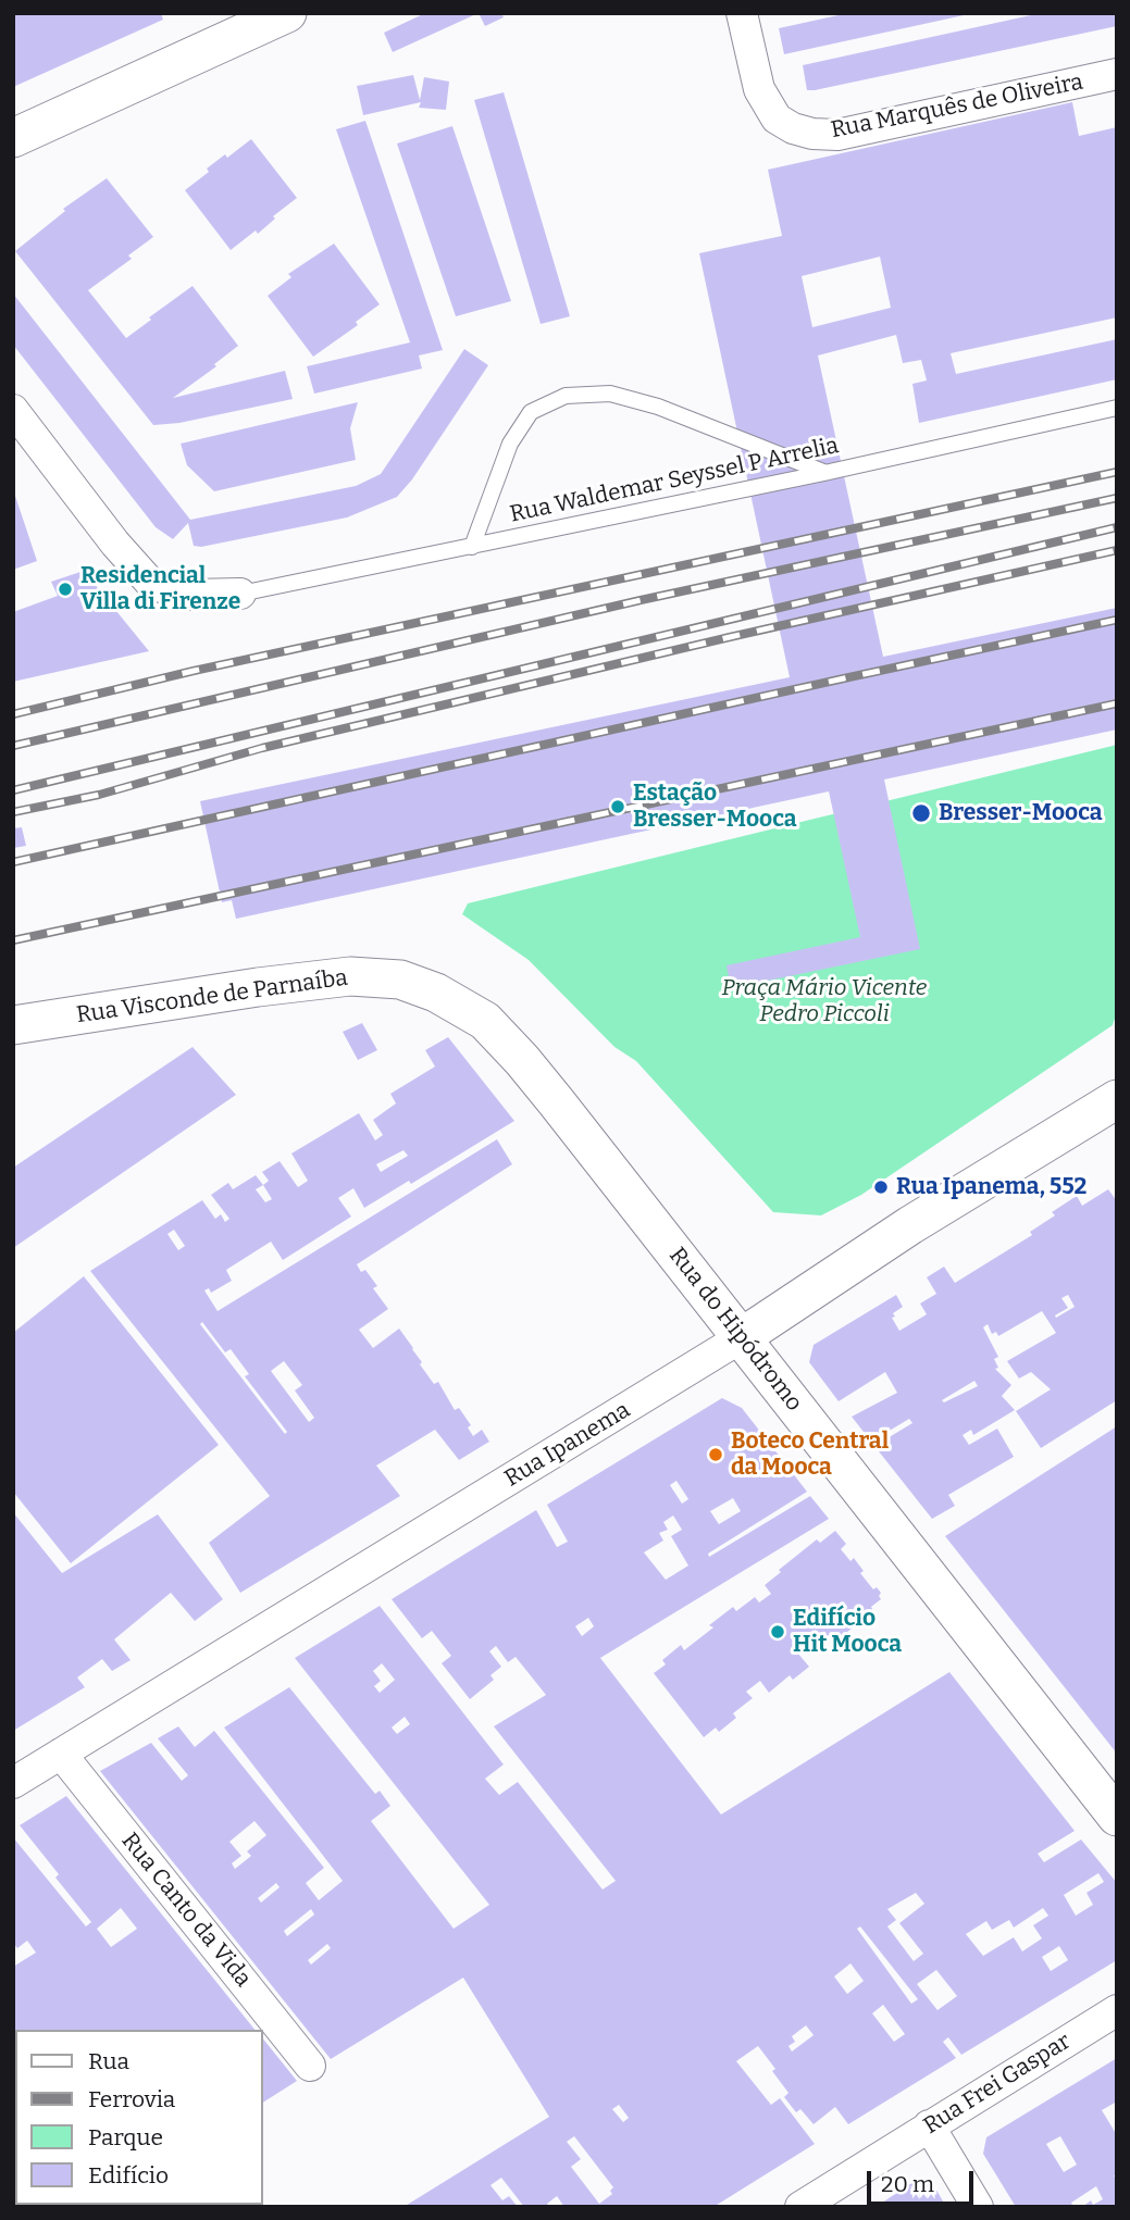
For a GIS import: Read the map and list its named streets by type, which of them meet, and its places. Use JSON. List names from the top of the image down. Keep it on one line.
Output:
{"streets":{"street":["Rua Marquês de Oliveira","Rua Visconde de Parnaíba","Rua do Hipódromo","Rua Ipanema","Rua Canto da Vida","Rua Frei Gaspar"],"lane":["Rua Waldemar Seyssel P Arrelia"]},"crossings":[["Rua Visconde de Parnaíba","Rua do Hipódromo"],["Rua do Hipódromo","Rua Ipanema"],["Rua Ipanema","Rua Canto da Vida"]],"parks":["Praça Mário Vicente Pedro Piccoli"],"places":["Residencial Villa di Firenze","Estação Bresser-Mooca","Bresser-Mooca","Rua Ipanema, 552","Boteco Central da Mooca","Edifício Hit Mooca"],"legend":["Rua","Ferrovia","Parque","Edifício"],"scale_bar":"20 m"}
